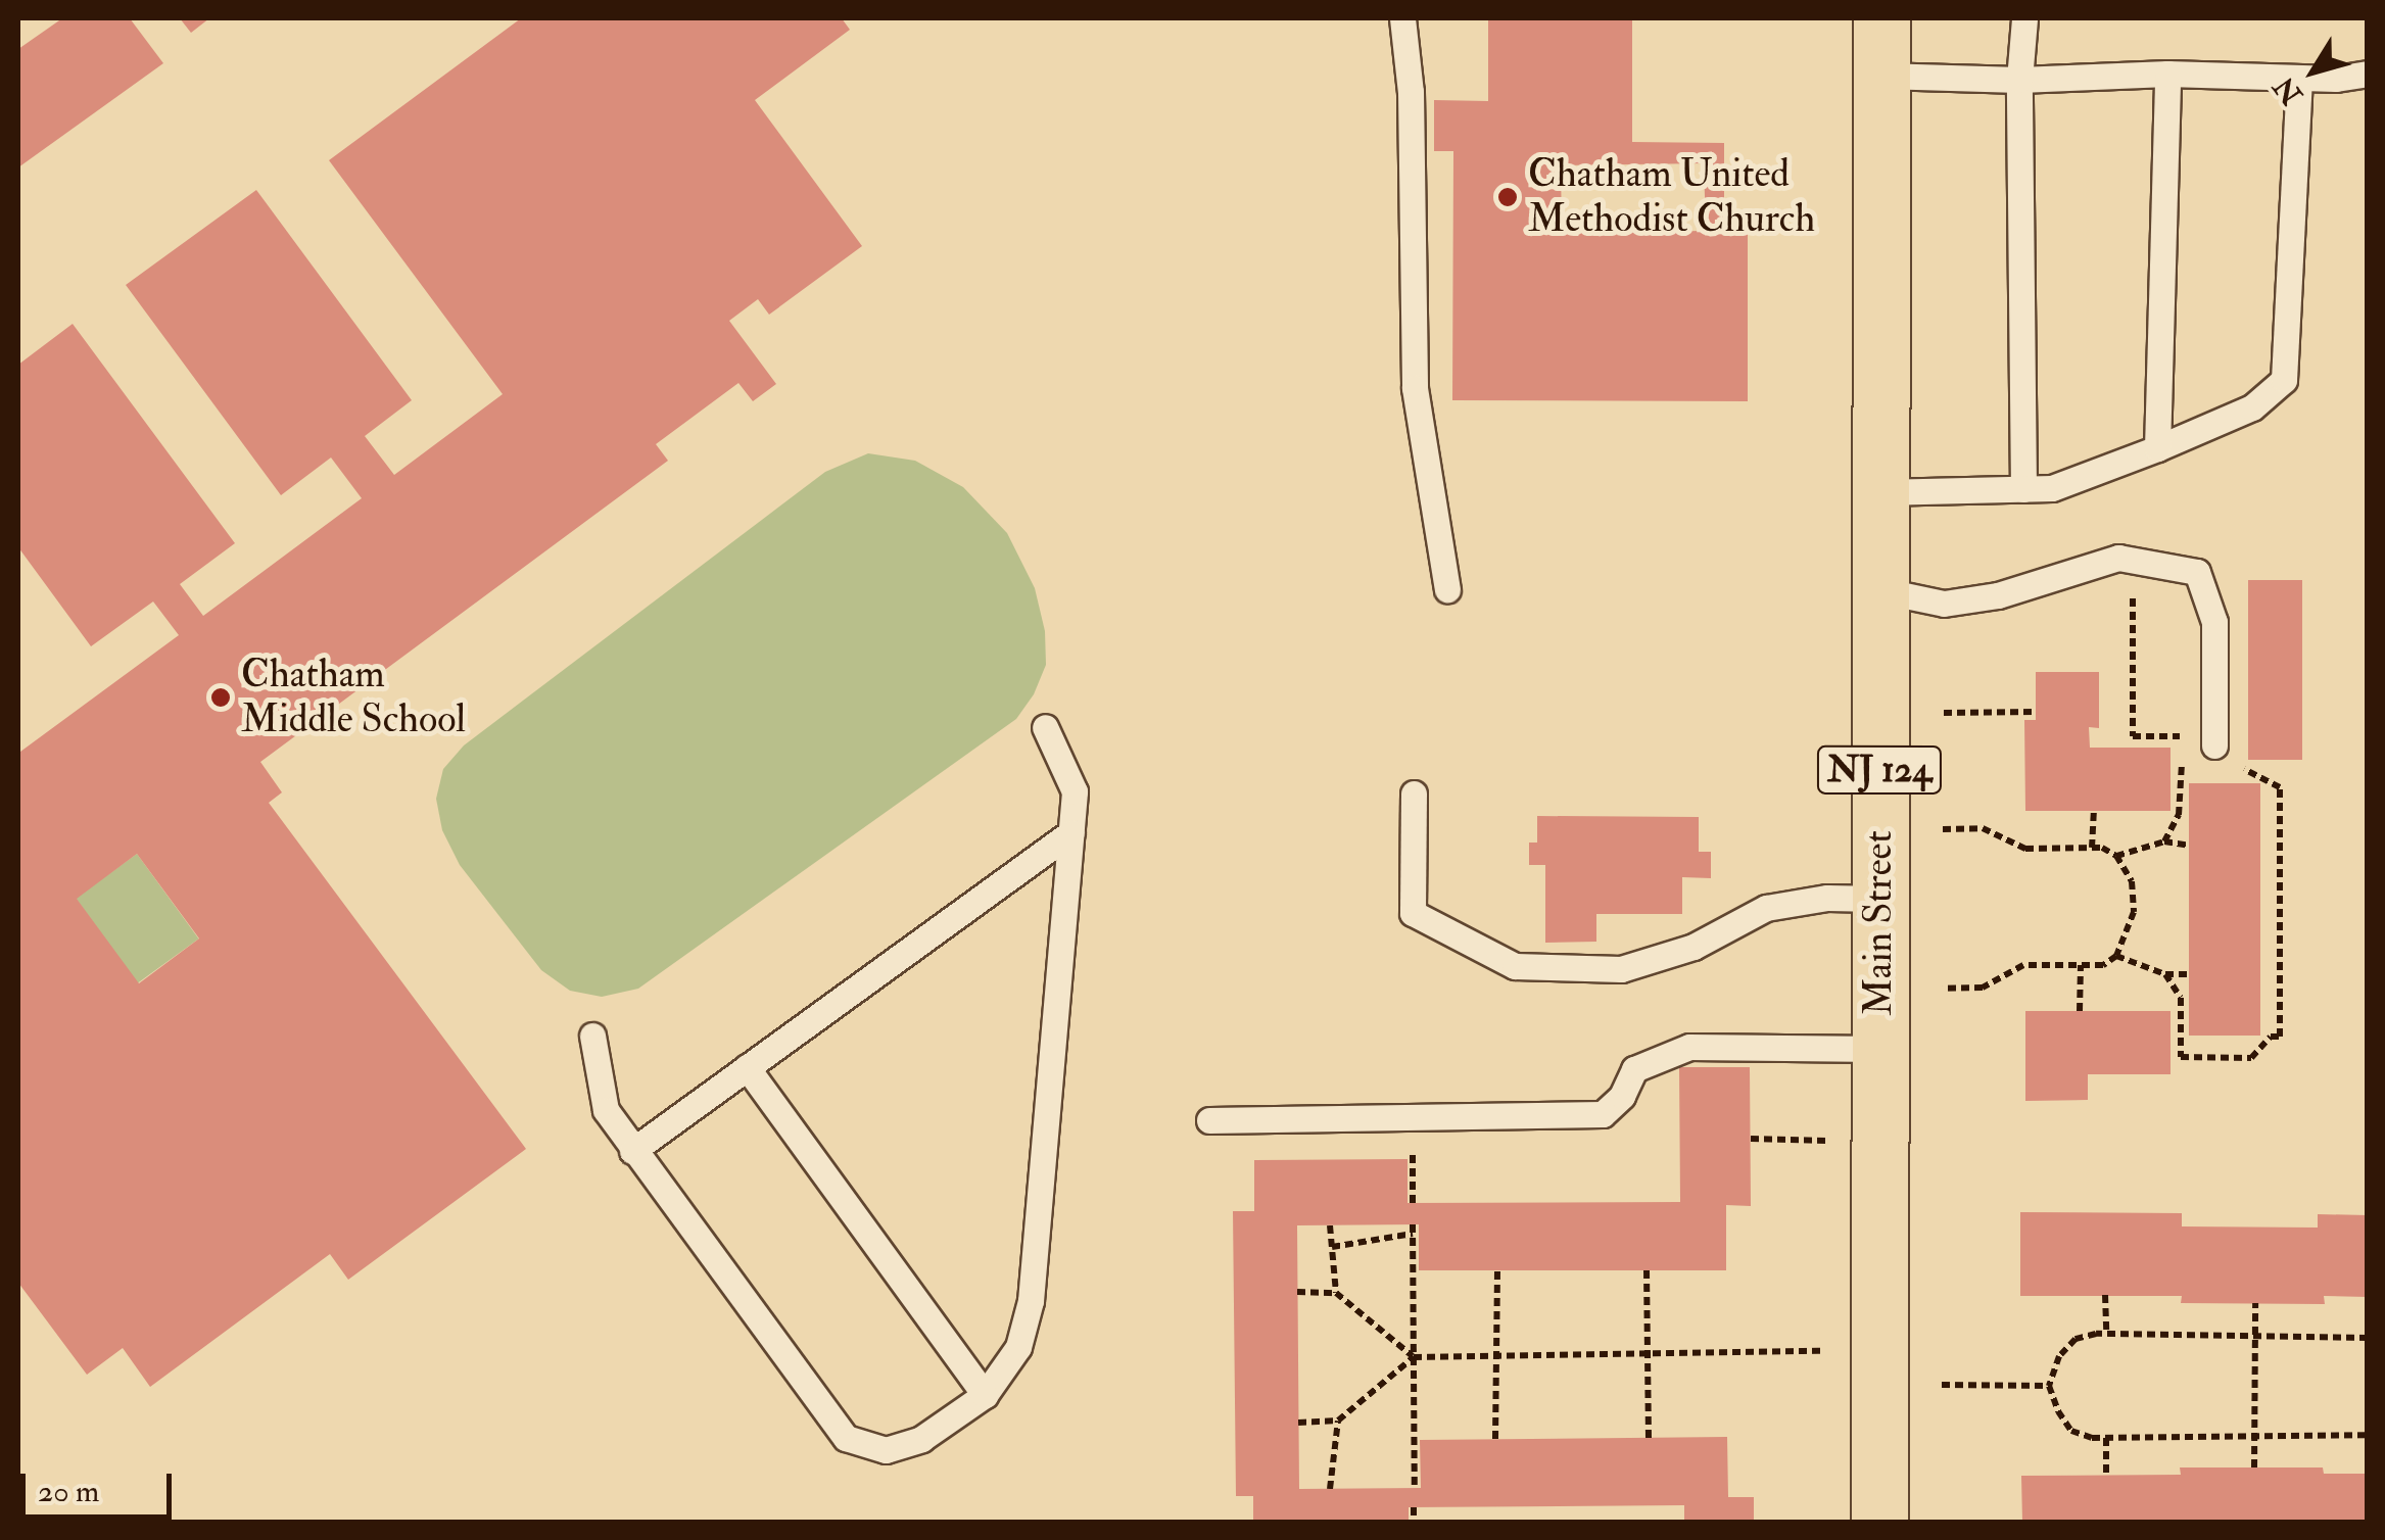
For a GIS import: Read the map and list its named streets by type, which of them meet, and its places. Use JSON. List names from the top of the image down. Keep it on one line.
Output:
{"streets":{"main road":["NJ 124","Main Street"]},"places":["Chatham United Methodist Church","Chatham Middle School"],"scale_bar":"20 m","north":"bottom left"}
